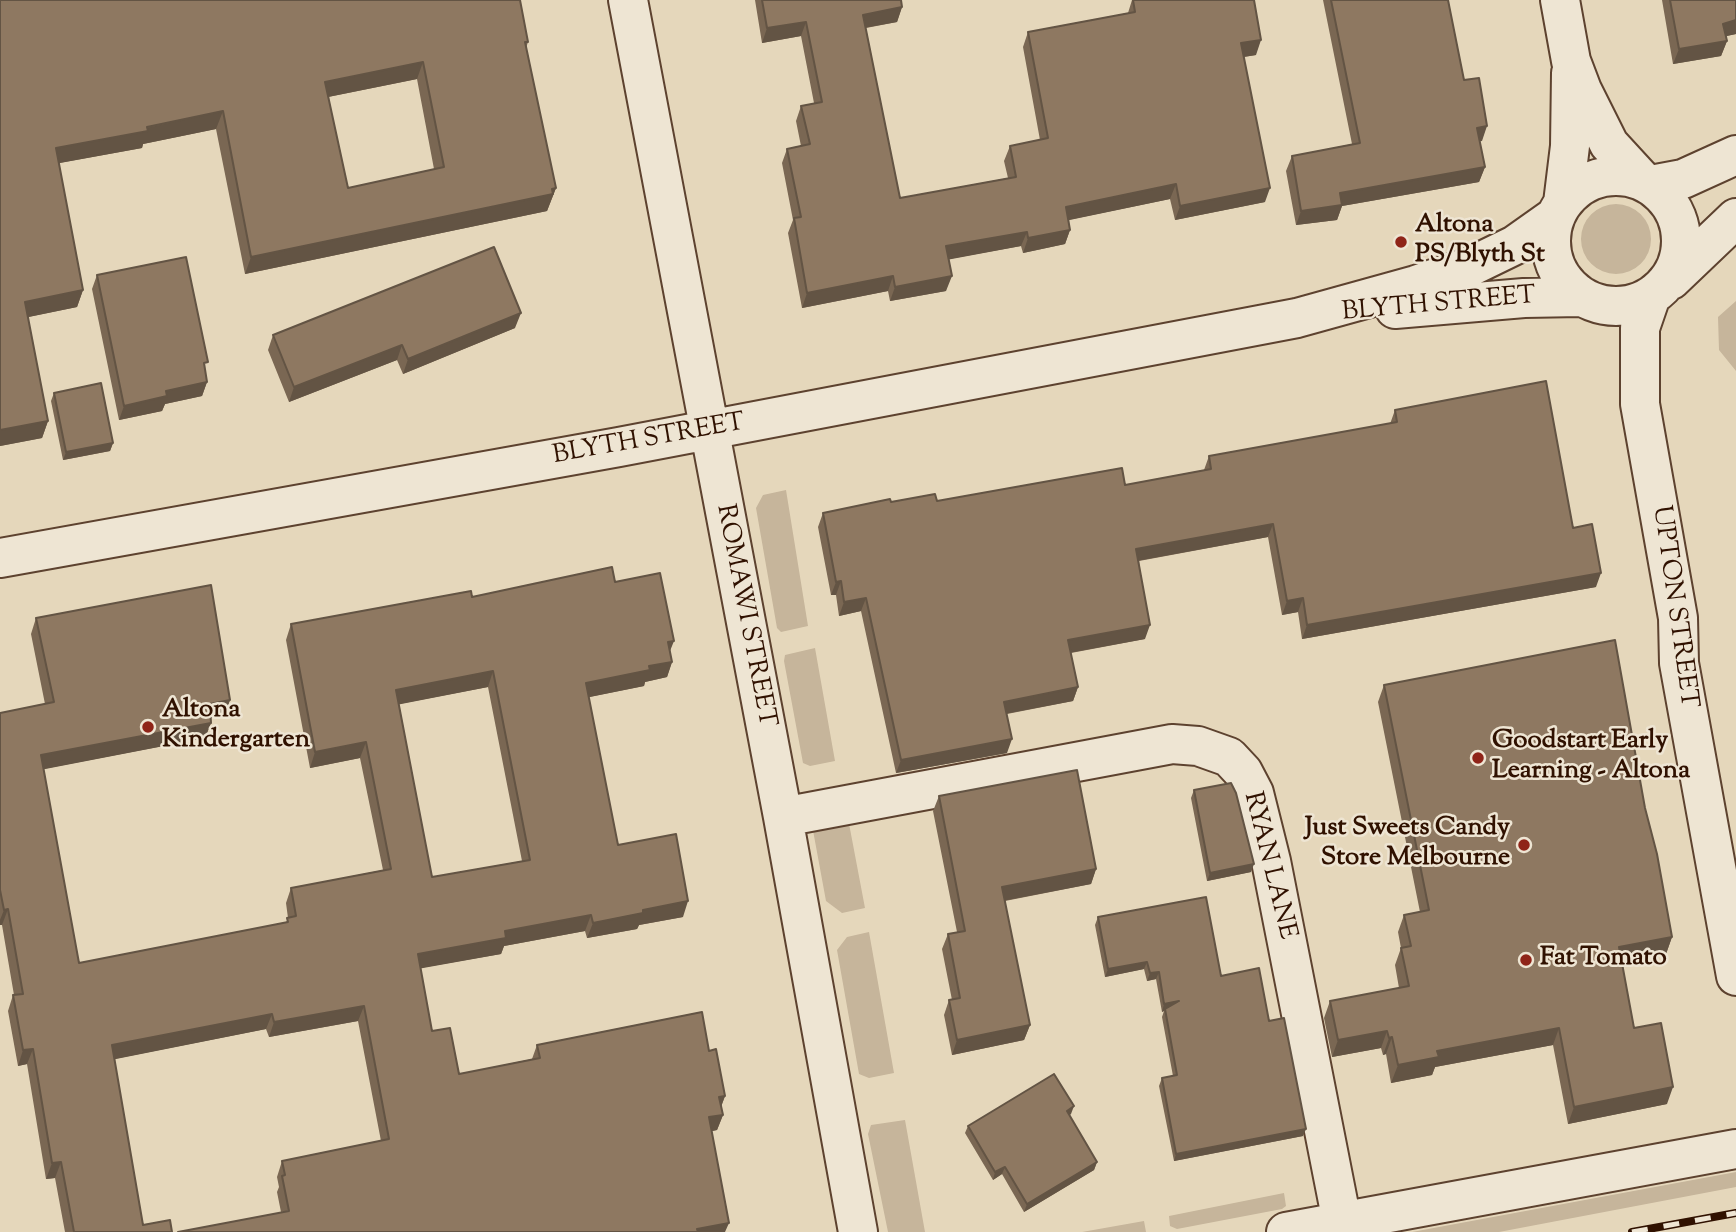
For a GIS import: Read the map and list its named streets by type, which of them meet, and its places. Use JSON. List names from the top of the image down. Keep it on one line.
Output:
{"streets":{"street":["BLYTH STREET","UPTON STREET","ROMAWI STREET","RYAN LANE"]},"crossings":[["BLYTH STREET","UPTON STREET"],["BLYTH STREET","ROMAWI STREET"],["ROMAWI STREET","RYAN LANE"]],"places":["Altona PS/Blyth St","Altona Kindergarten","Goodstart Early Learning - Altona","Just Sweets Candy Store Melbourne","Fat Tomato"]}
